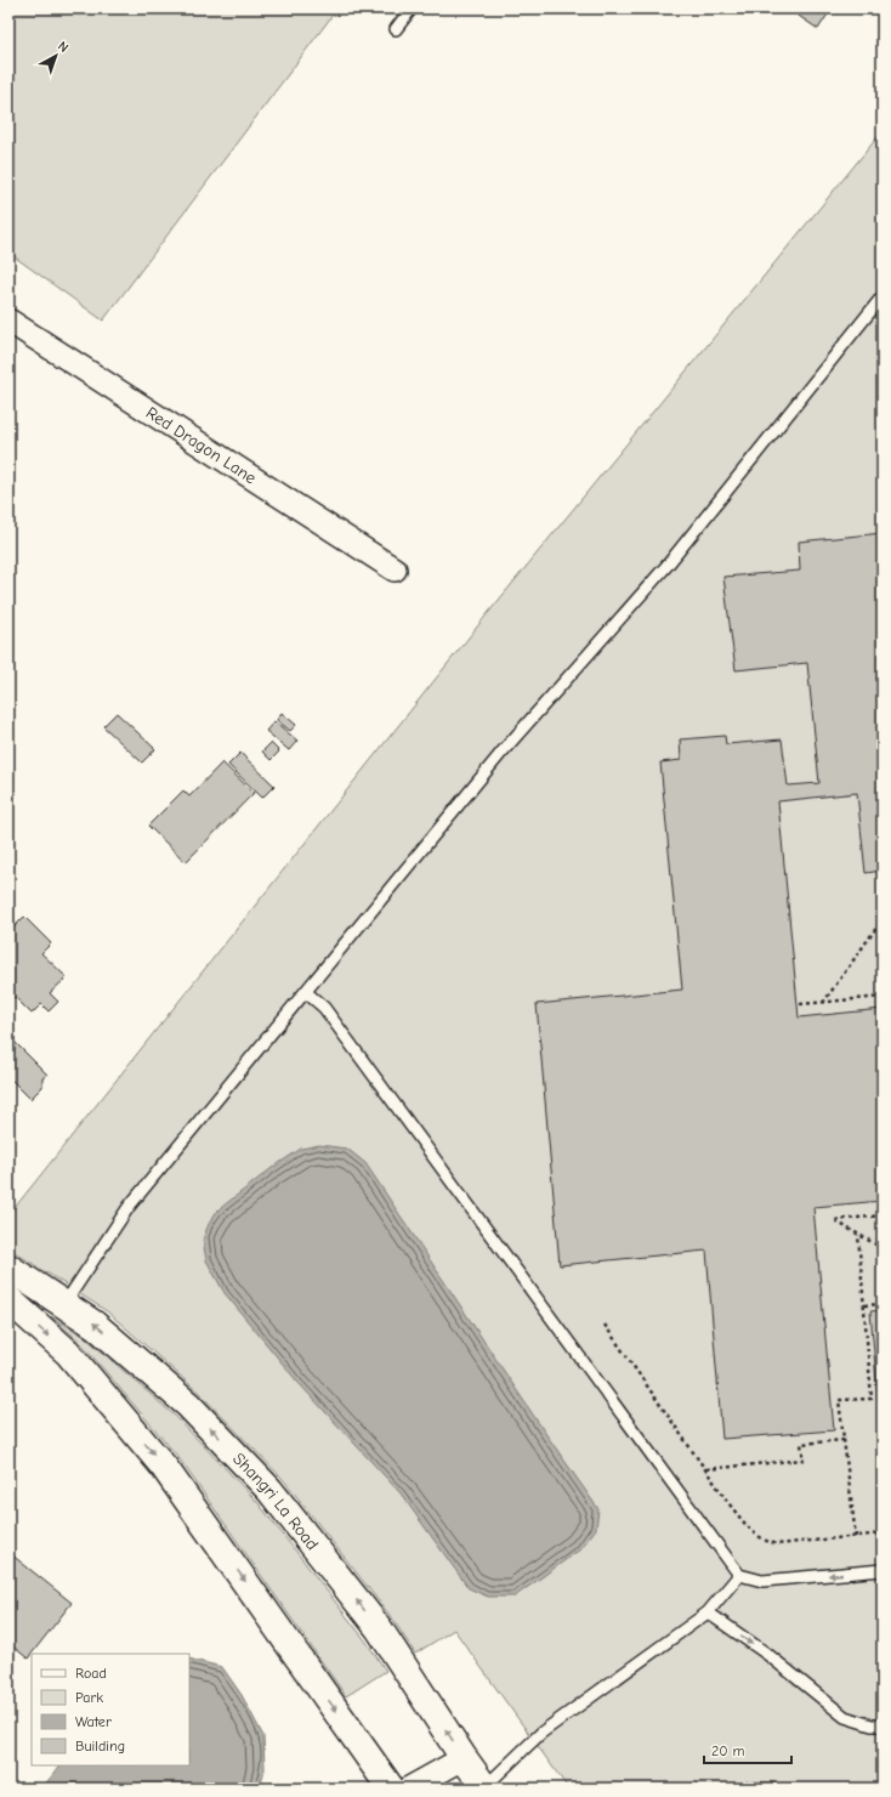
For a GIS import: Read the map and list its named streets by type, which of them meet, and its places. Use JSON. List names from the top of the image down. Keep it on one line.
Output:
{"streets":{"street":["Red Dragon Lane","Shangri La Road"]},"legend":["Road","Park","Water","Building"],"scale_bar":"20 m","north":"top right"}
